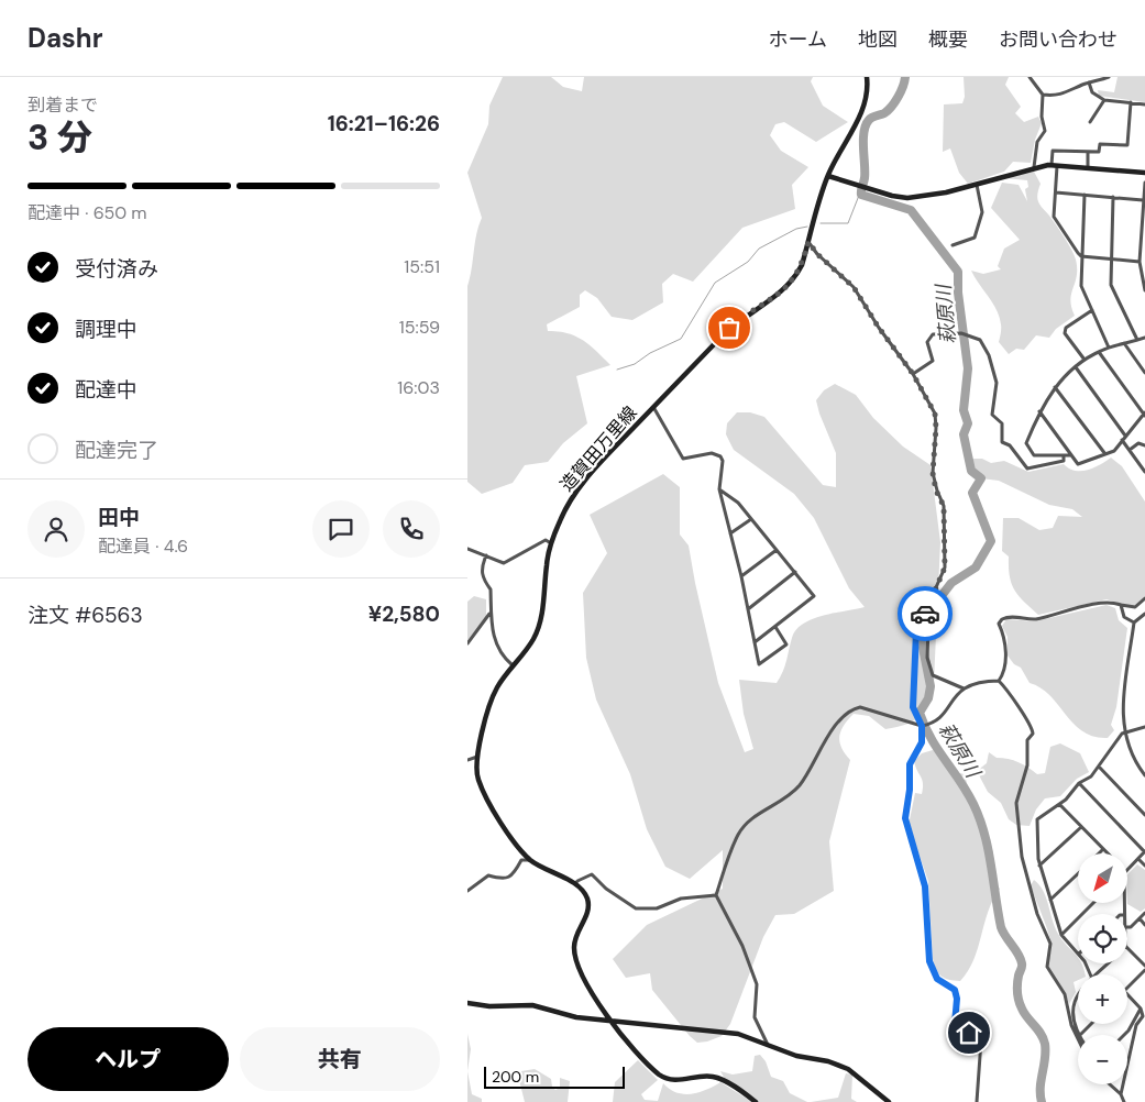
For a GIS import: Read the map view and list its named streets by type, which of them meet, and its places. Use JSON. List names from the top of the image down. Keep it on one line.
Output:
{"streets":{"main road":["造賀田万里線"]},"water":["萩原川"],"scale_bar":"200 m","north":"bottom left","page":{"header":"Dashr","nav":["ホーム","地図","概要","お問い合わせ"],"heading":["3 分","到着まで","16:21–16:26"],"panel":["田中","配達員 · 4.6","注文 #6563","¥2,580"],"bar":"配達中 · 650 m","list":[["受付済み","15:51"],["調理中","15:59"],["配達中","16:03"],"配達完了"],"map_buttons":["+","−"],"buttons":["ヘルプ","共有"],"scale":"200 m"}}
